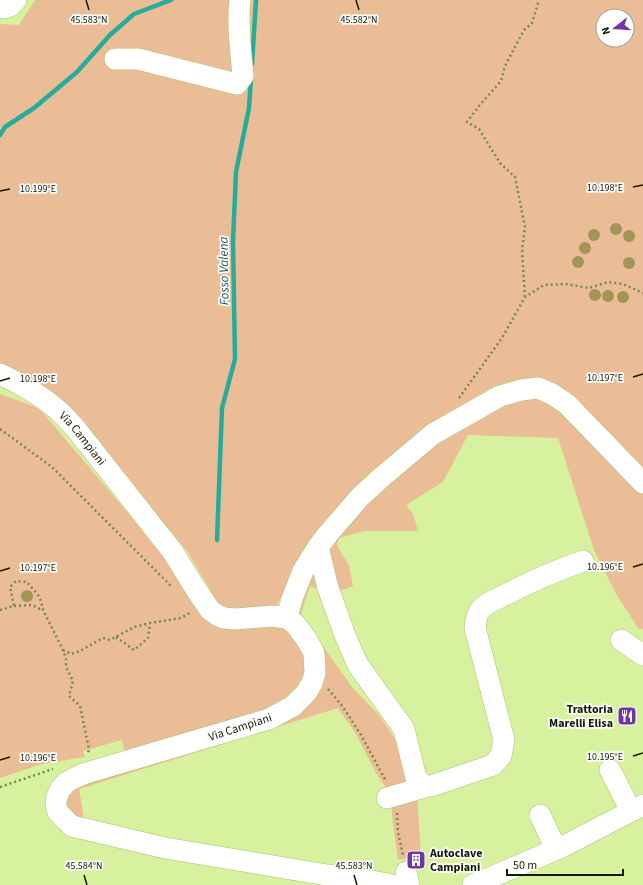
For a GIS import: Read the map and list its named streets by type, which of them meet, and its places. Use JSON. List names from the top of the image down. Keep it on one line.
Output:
{"streets":{"street":["Via Campiani"]},"water":["Fosso Valena"],"places":{"restaurant":["Trattoria Marelli Elisa"],"building":["Autoclave Campiani"]},"scale_bar":"50 m","north":"left","coordinates":["45.583°N","45.582°N","10.198°E","10.199°E","10.197°E","10.196°E","10.195°E","45.584°N"]}
